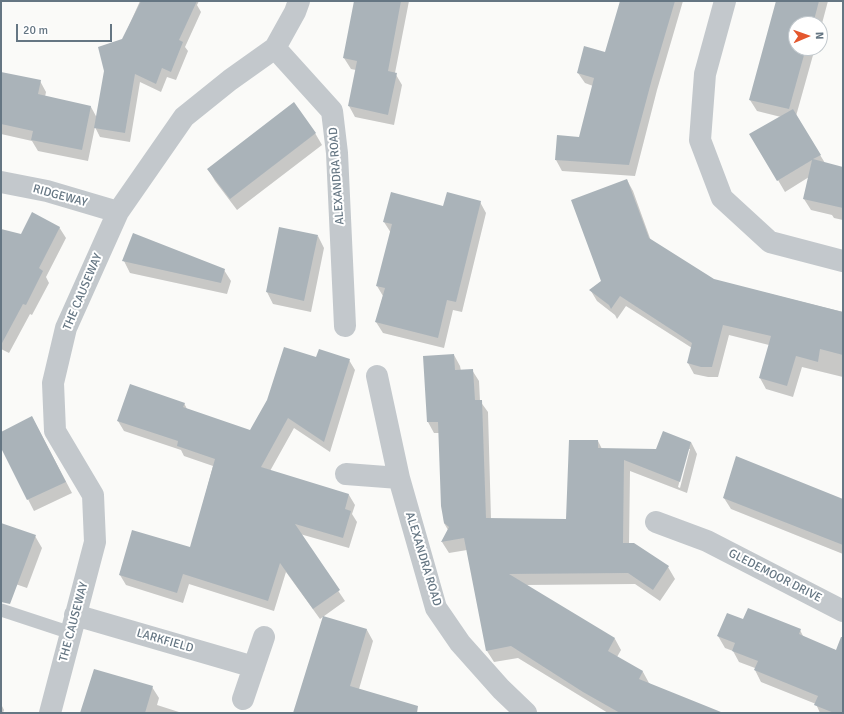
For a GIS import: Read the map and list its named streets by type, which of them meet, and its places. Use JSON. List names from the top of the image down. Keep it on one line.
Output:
{"streets":{"street":["ALEXANDRA ROAD","RIDGEWAY","THE CAUSEWAY","GLEDEMOOR DRIVE","LARKFIELD"]},"crossings":[["ALEXANDRA ROAD","THE CAUSEWAY"],["RIDGEWAY","THE CAUSEWAY"],["THE CAUSEWAY","LARKFIELD"]],"scale_bar":"20 m","north":"right"}
